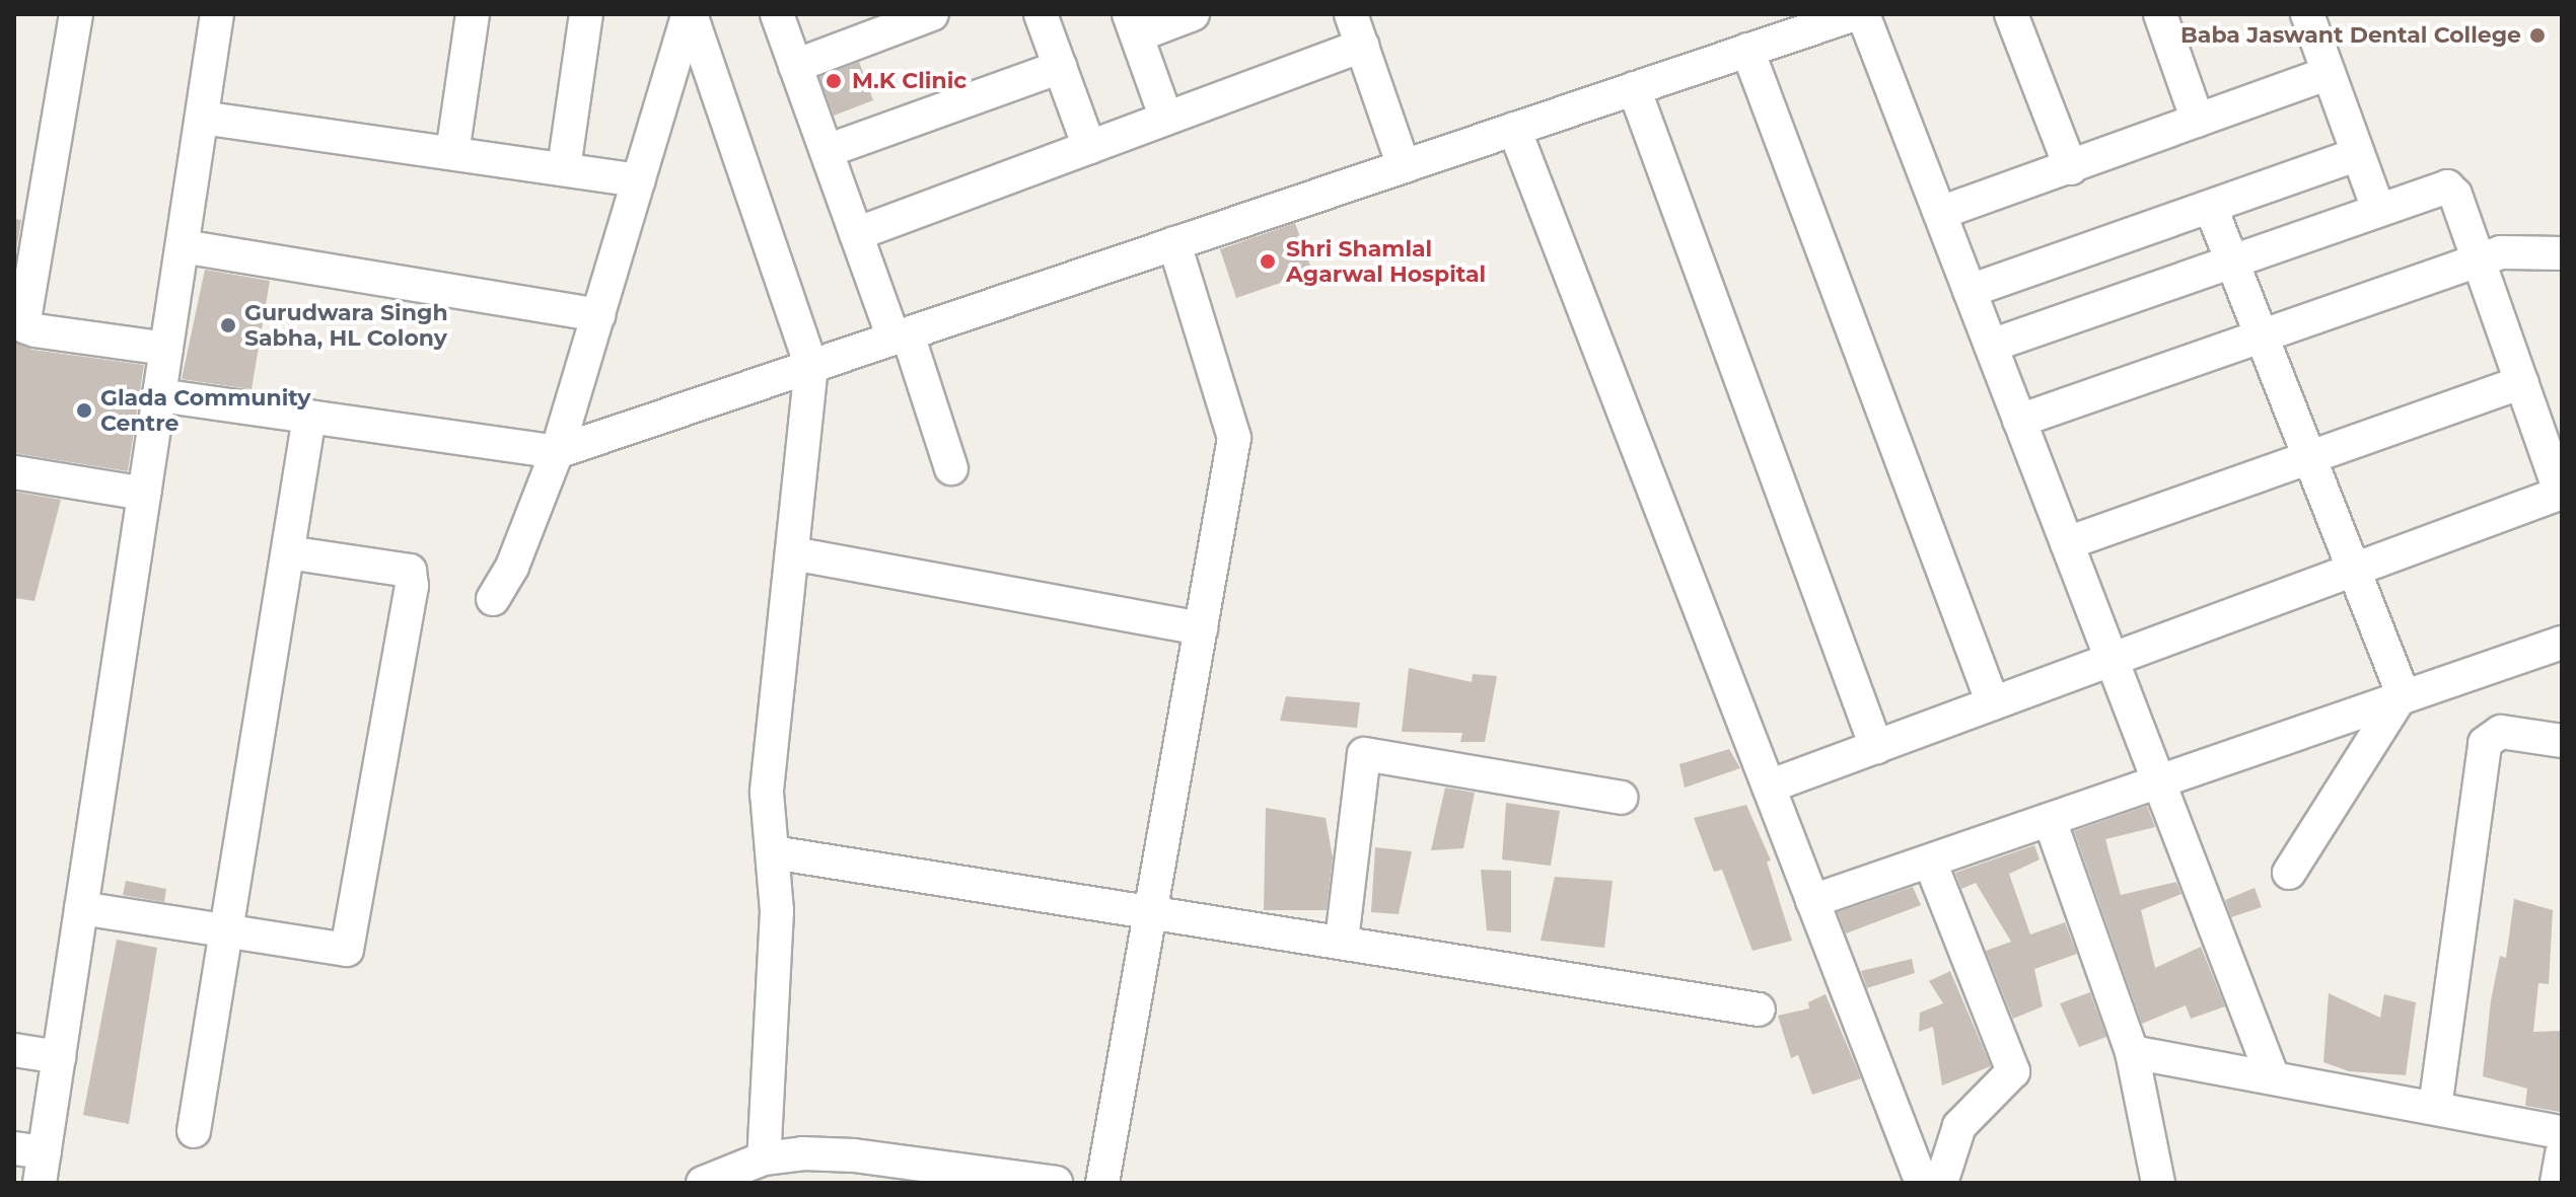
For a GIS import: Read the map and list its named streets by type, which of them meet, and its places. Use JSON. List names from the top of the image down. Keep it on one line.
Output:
{"places":["Baba Jaswant Dental College","M.K Clinic","Shri Shamlal Agarwal Hospital","Gurudwara Singh Sabha, HL Colony","Glada Community Centre"]}
